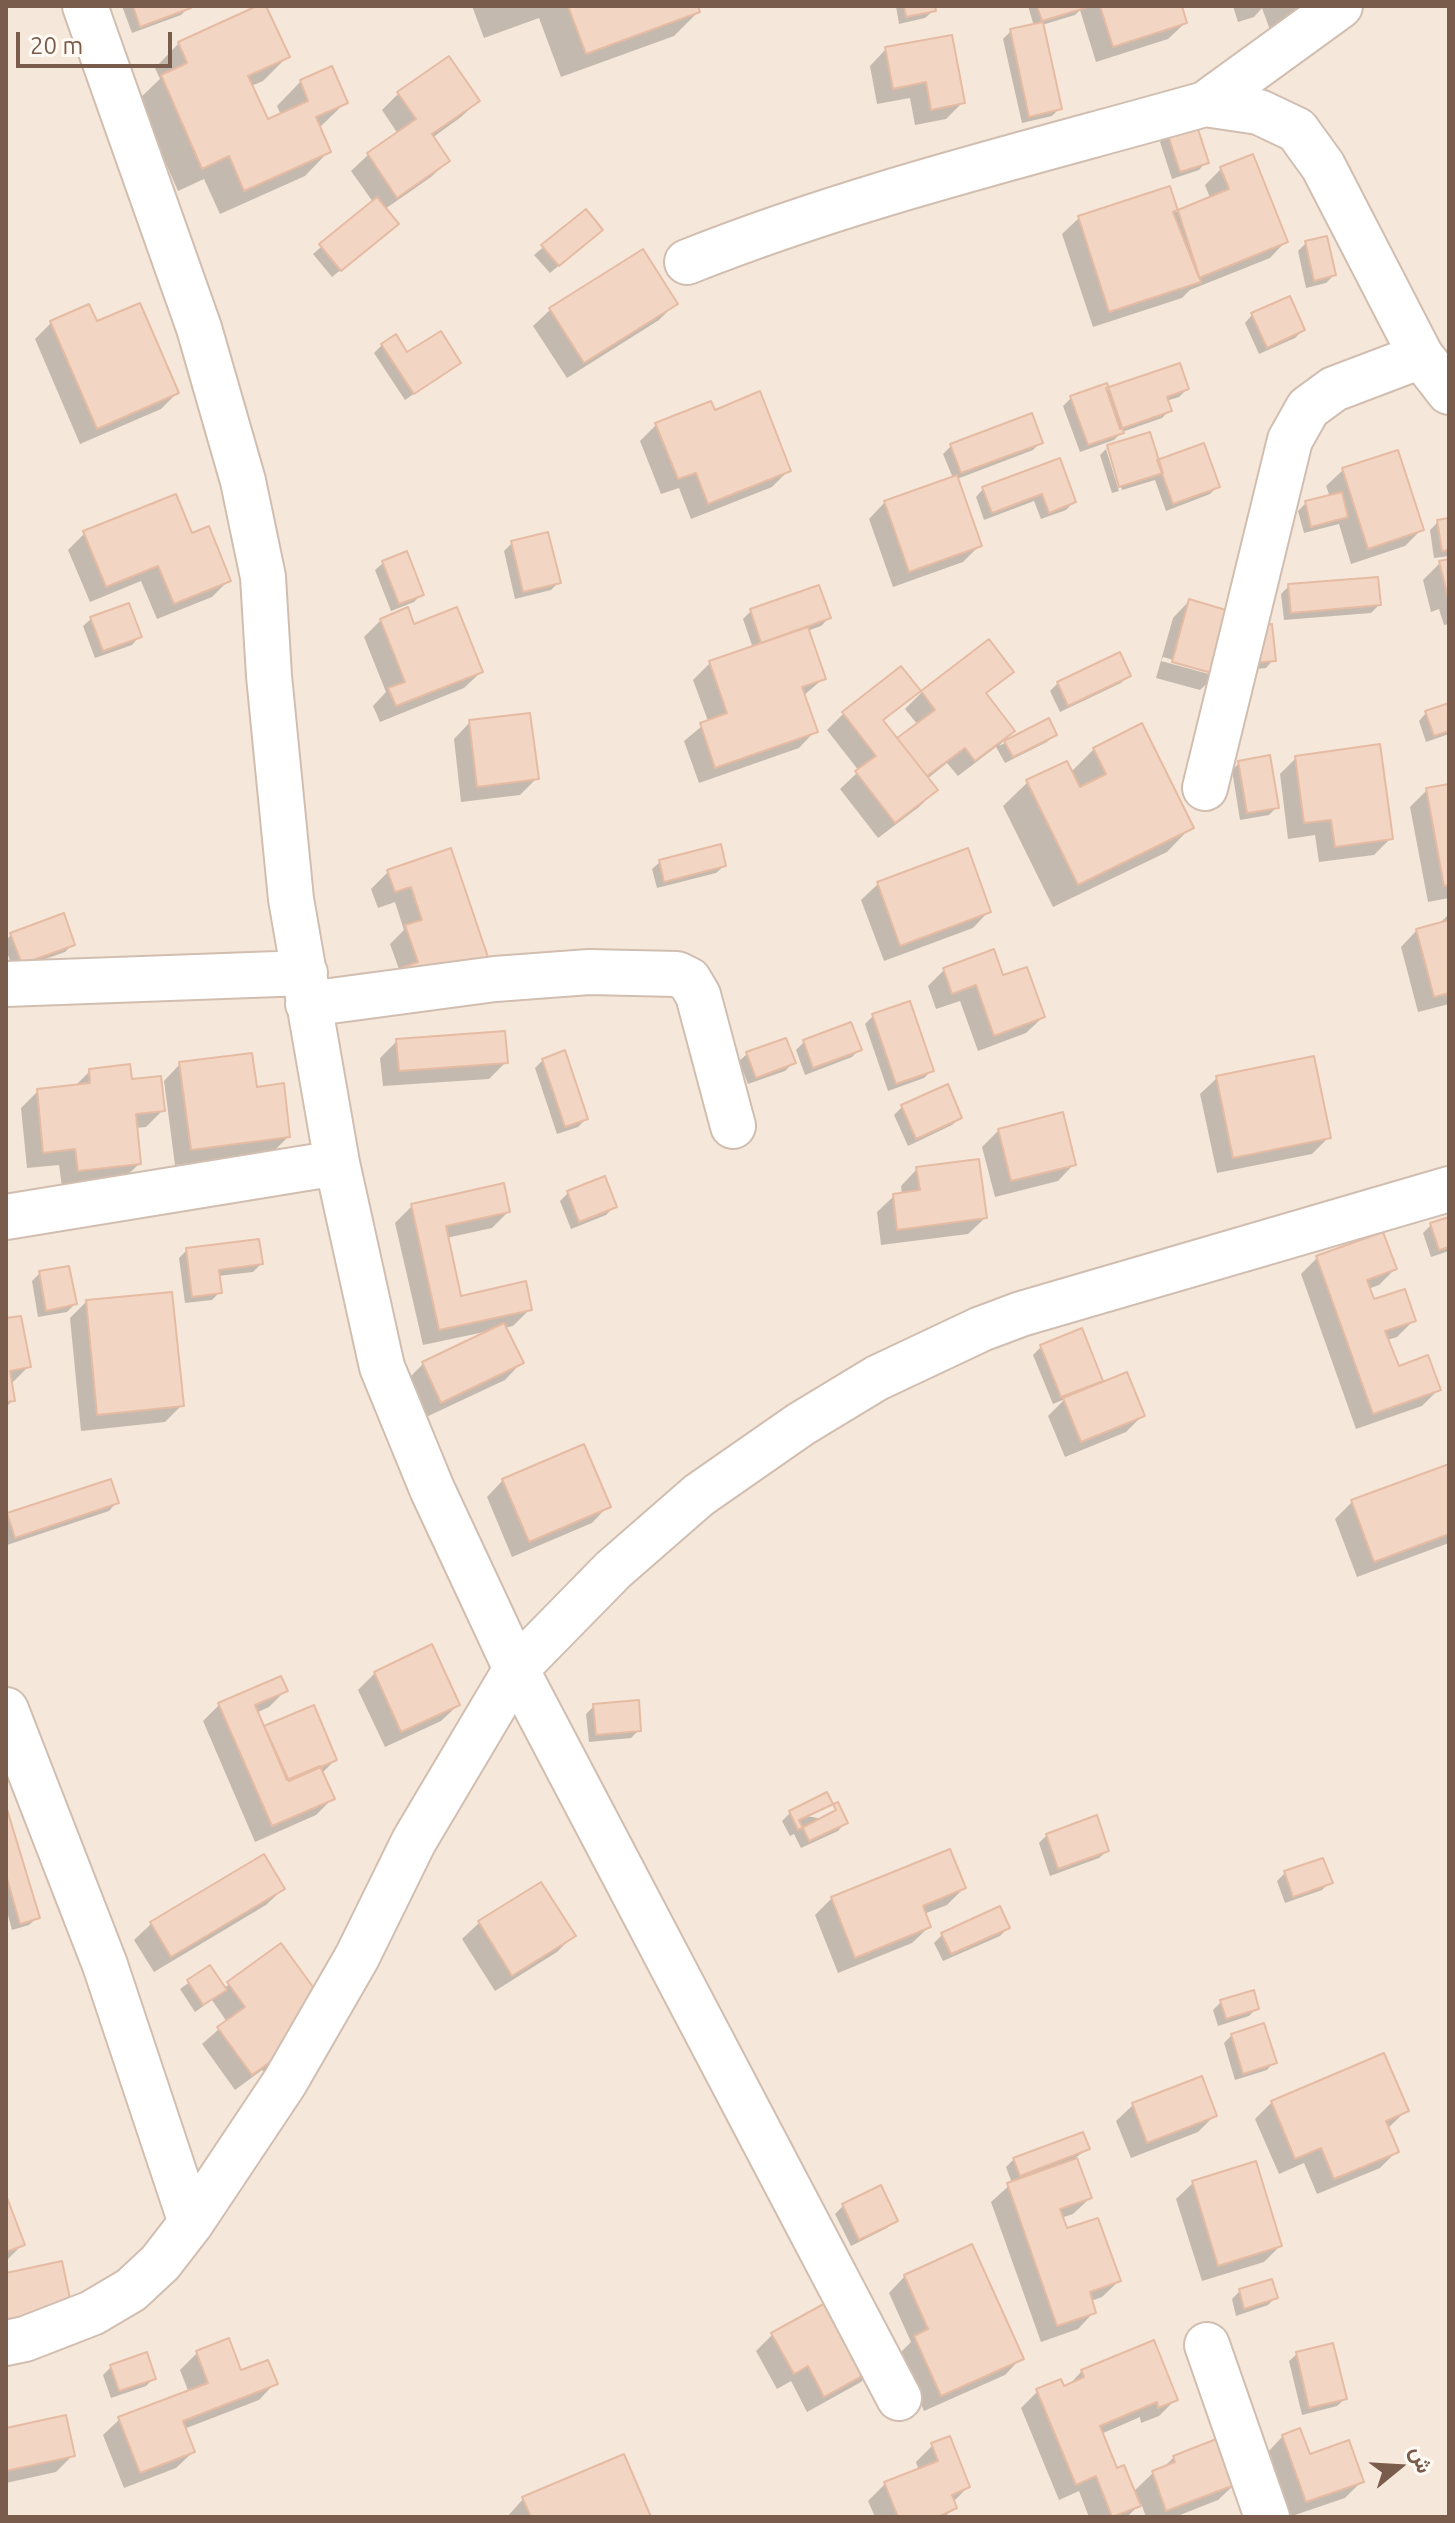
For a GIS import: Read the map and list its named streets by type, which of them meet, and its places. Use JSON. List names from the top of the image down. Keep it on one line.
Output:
{"scale_bar":"20 m","north":"right"}
